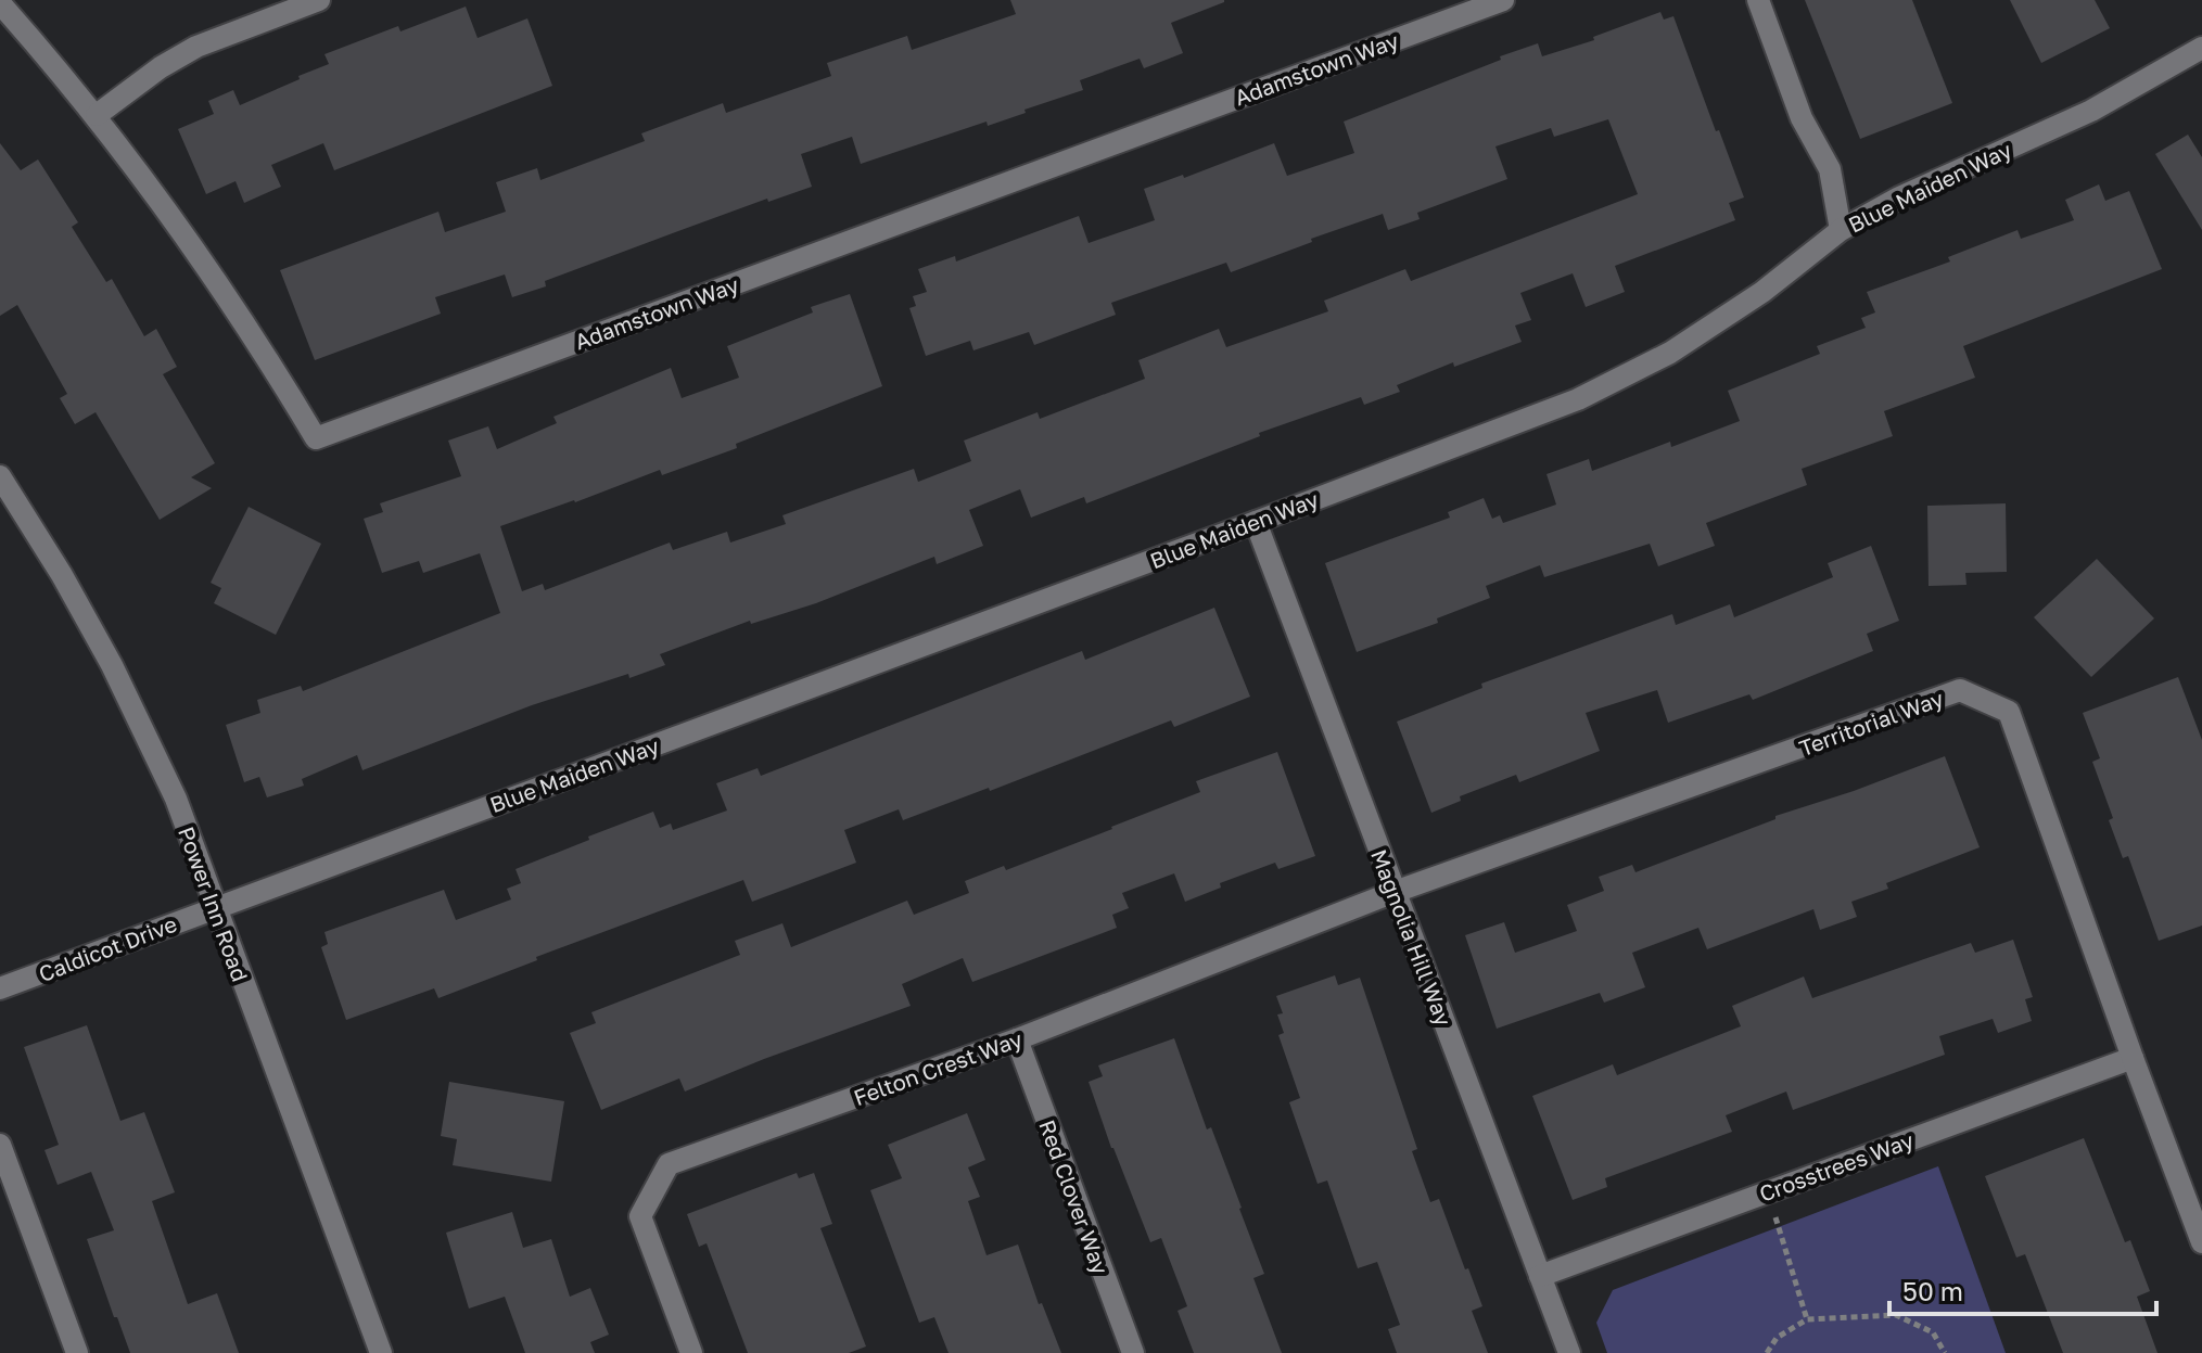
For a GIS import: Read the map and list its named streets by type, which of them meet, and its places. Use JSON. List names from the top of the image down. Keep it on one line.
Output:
{"streets":{"street":["Adamstown Way","Blue Maiden Way","Territorial Way","Power Inn Road","Magnolia Hill Way","Caldicot Drive","Felton Crest Way","Crosstrees Way","Red Clover Way"]},"crossings":[["Blue Maiden Way","Power Inn Road"],["Blue Maiden Way","Magnolia Hill Way"],["Blue Maiden Way","Caldicot Drive"],["Territorial Way","Magnolia Hill Way"],["Territorial Way","Felton Crest Way"],["Territorial Way","Crosstrees Way"],["Power Inn Road","Caldicot Drive"],["Magnolia Hill Way","Felton Crest Way"],["Magnolia Hill Way","Crosstrees Way"],["Felton Crest Way","Red Clover Way"]],"scale_bar":"50 m"}
